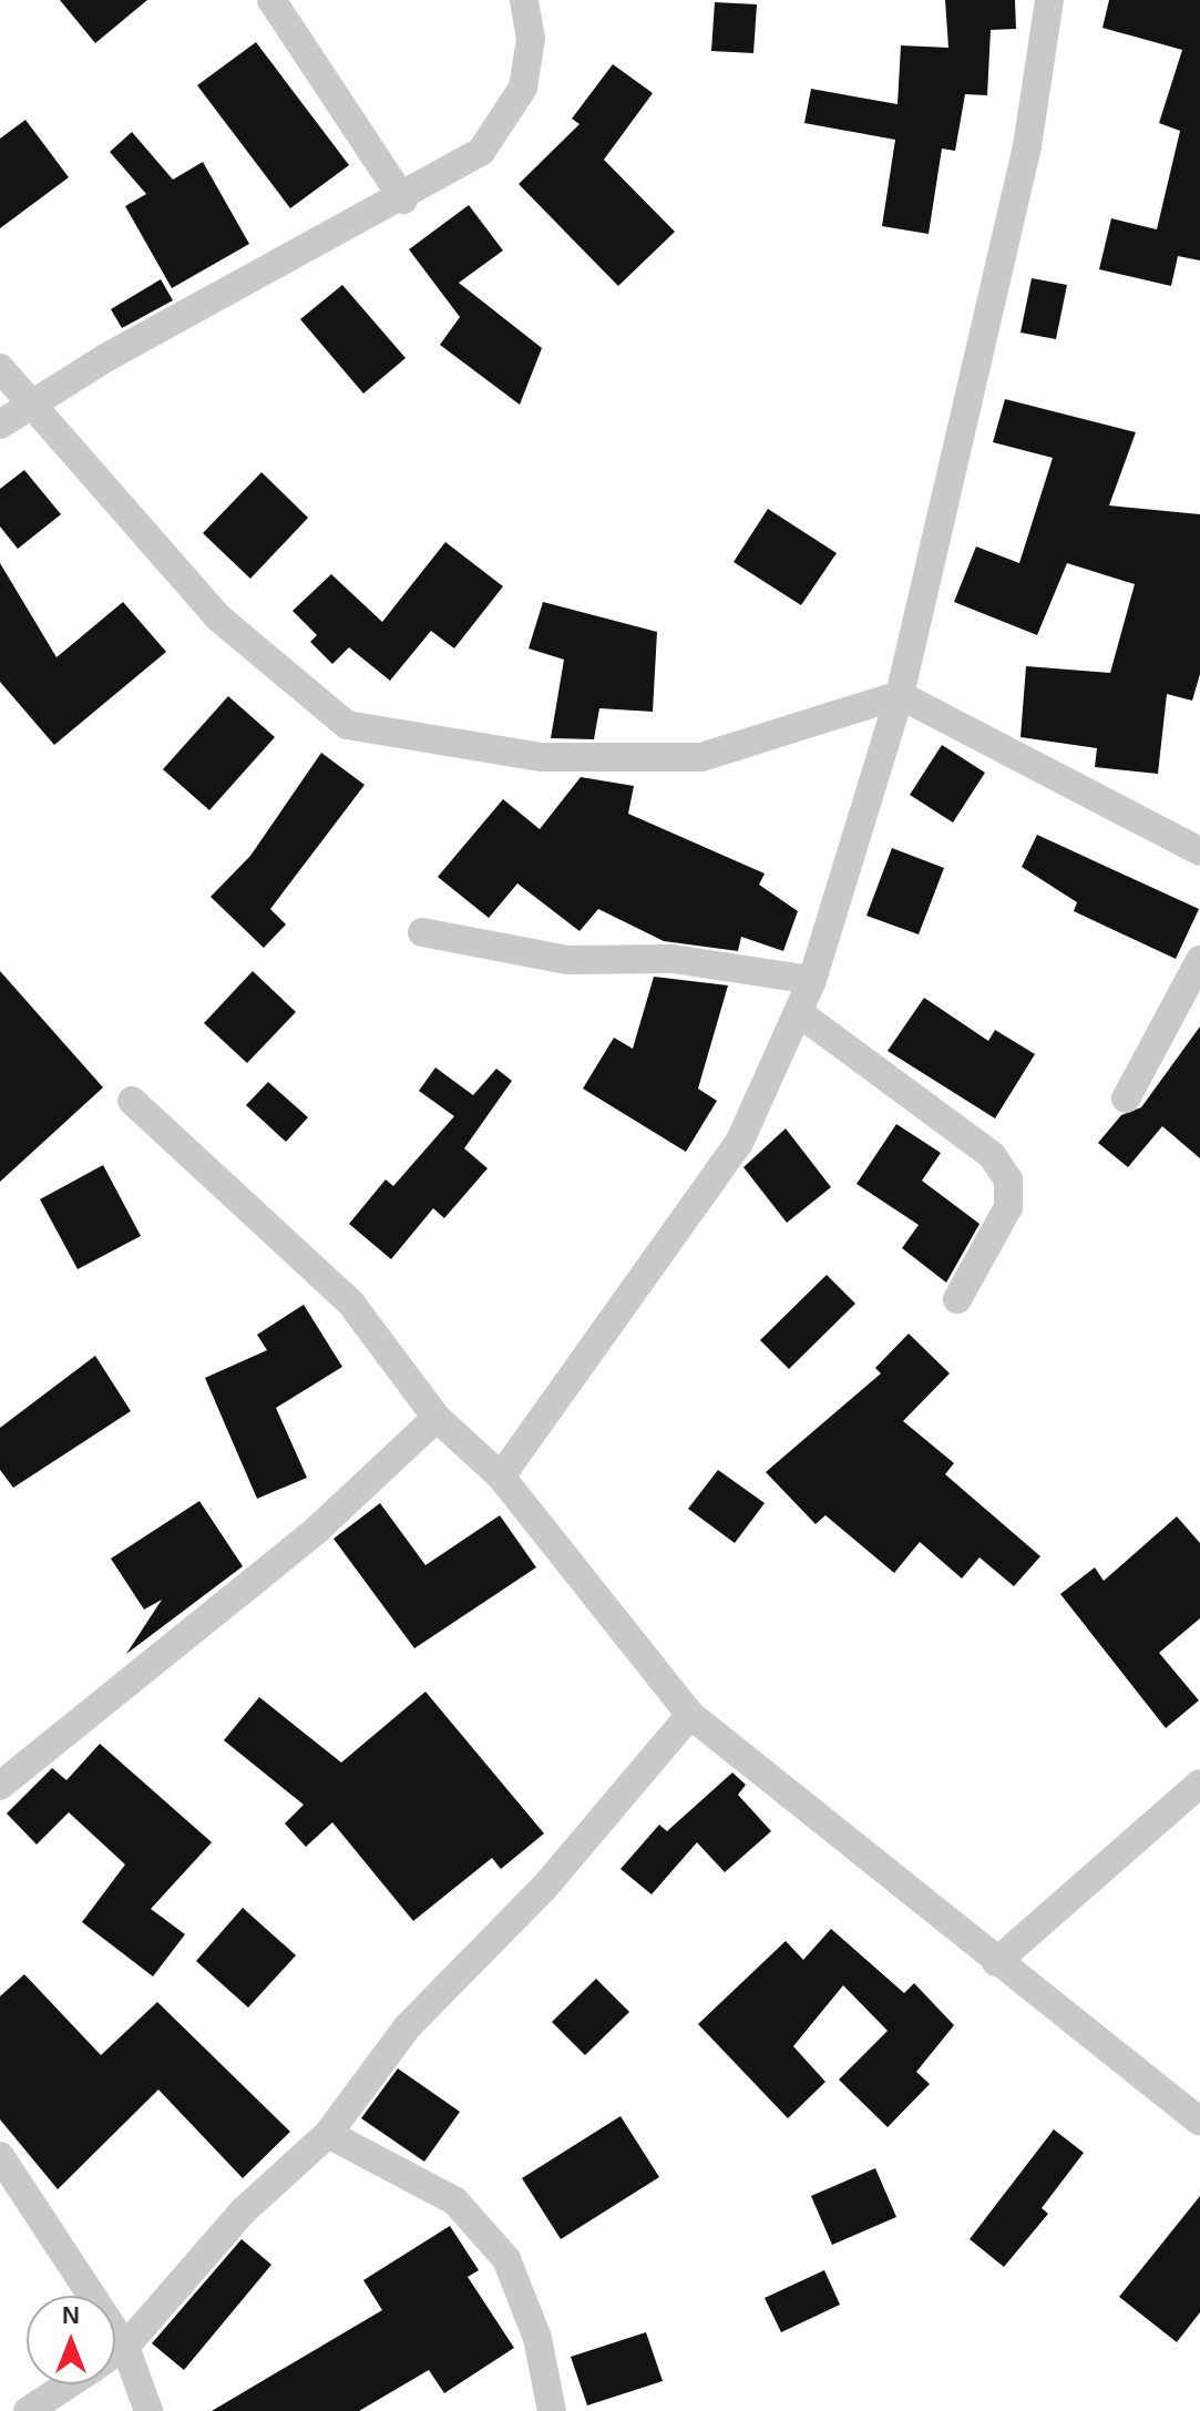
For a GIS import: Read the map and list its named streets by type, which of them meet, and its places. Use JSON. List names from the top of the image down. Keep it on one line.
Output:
{"north":"top"}
